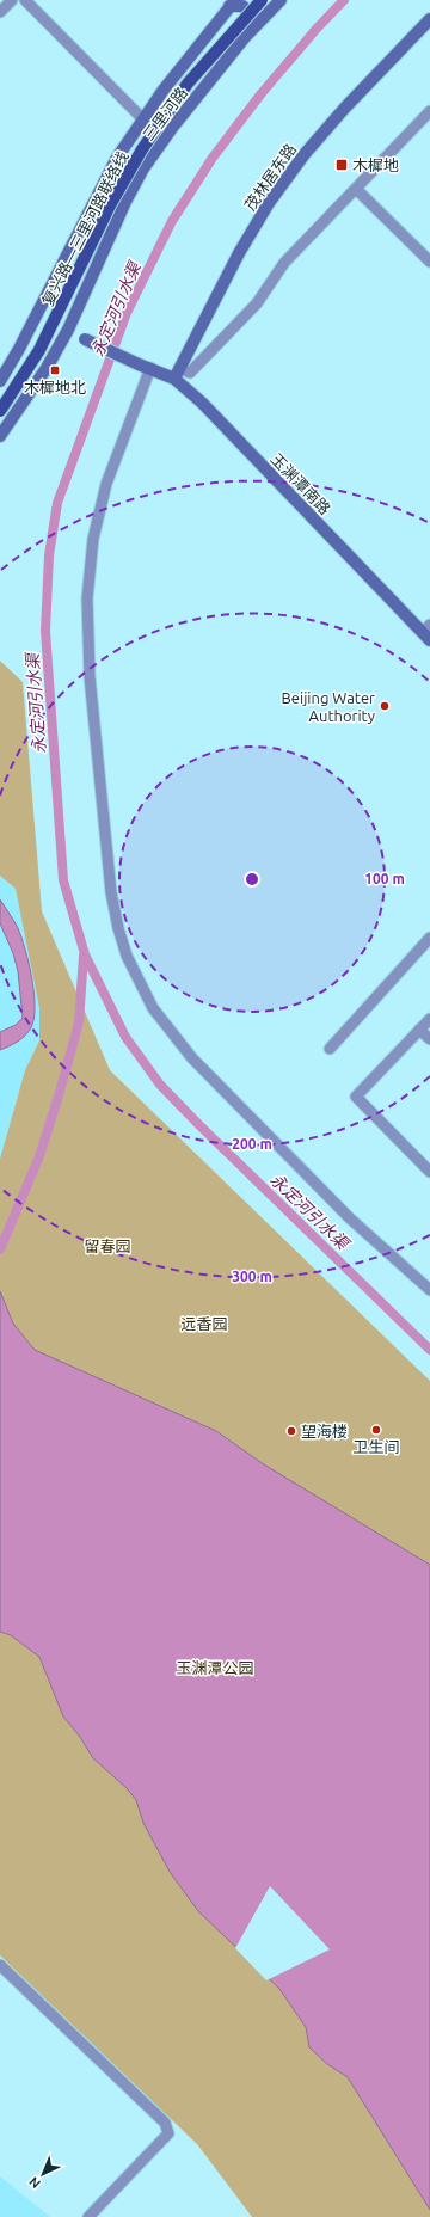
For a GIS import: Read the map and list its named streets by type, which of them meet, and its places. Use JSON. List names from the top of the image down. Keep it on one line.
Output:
{"streets":{"main road":["三里河路","茂林居东路","复兴路—三里河路联络线","玉渊潭南路"]},"crossings":[["三里河路","玉渊潭南路"],["茂林居东路","玉渊潭南路"]],"water":["永定河引水渠"],"parks":["留春园","远香园","玉渊潭公园"],"places":{"transit":["木樨地","木樨地北"],"other":["Beijing Water Authority","卫生间","望海楼"]},"north":"bottom left","rings":["100 m","200 m","300 m"]}
